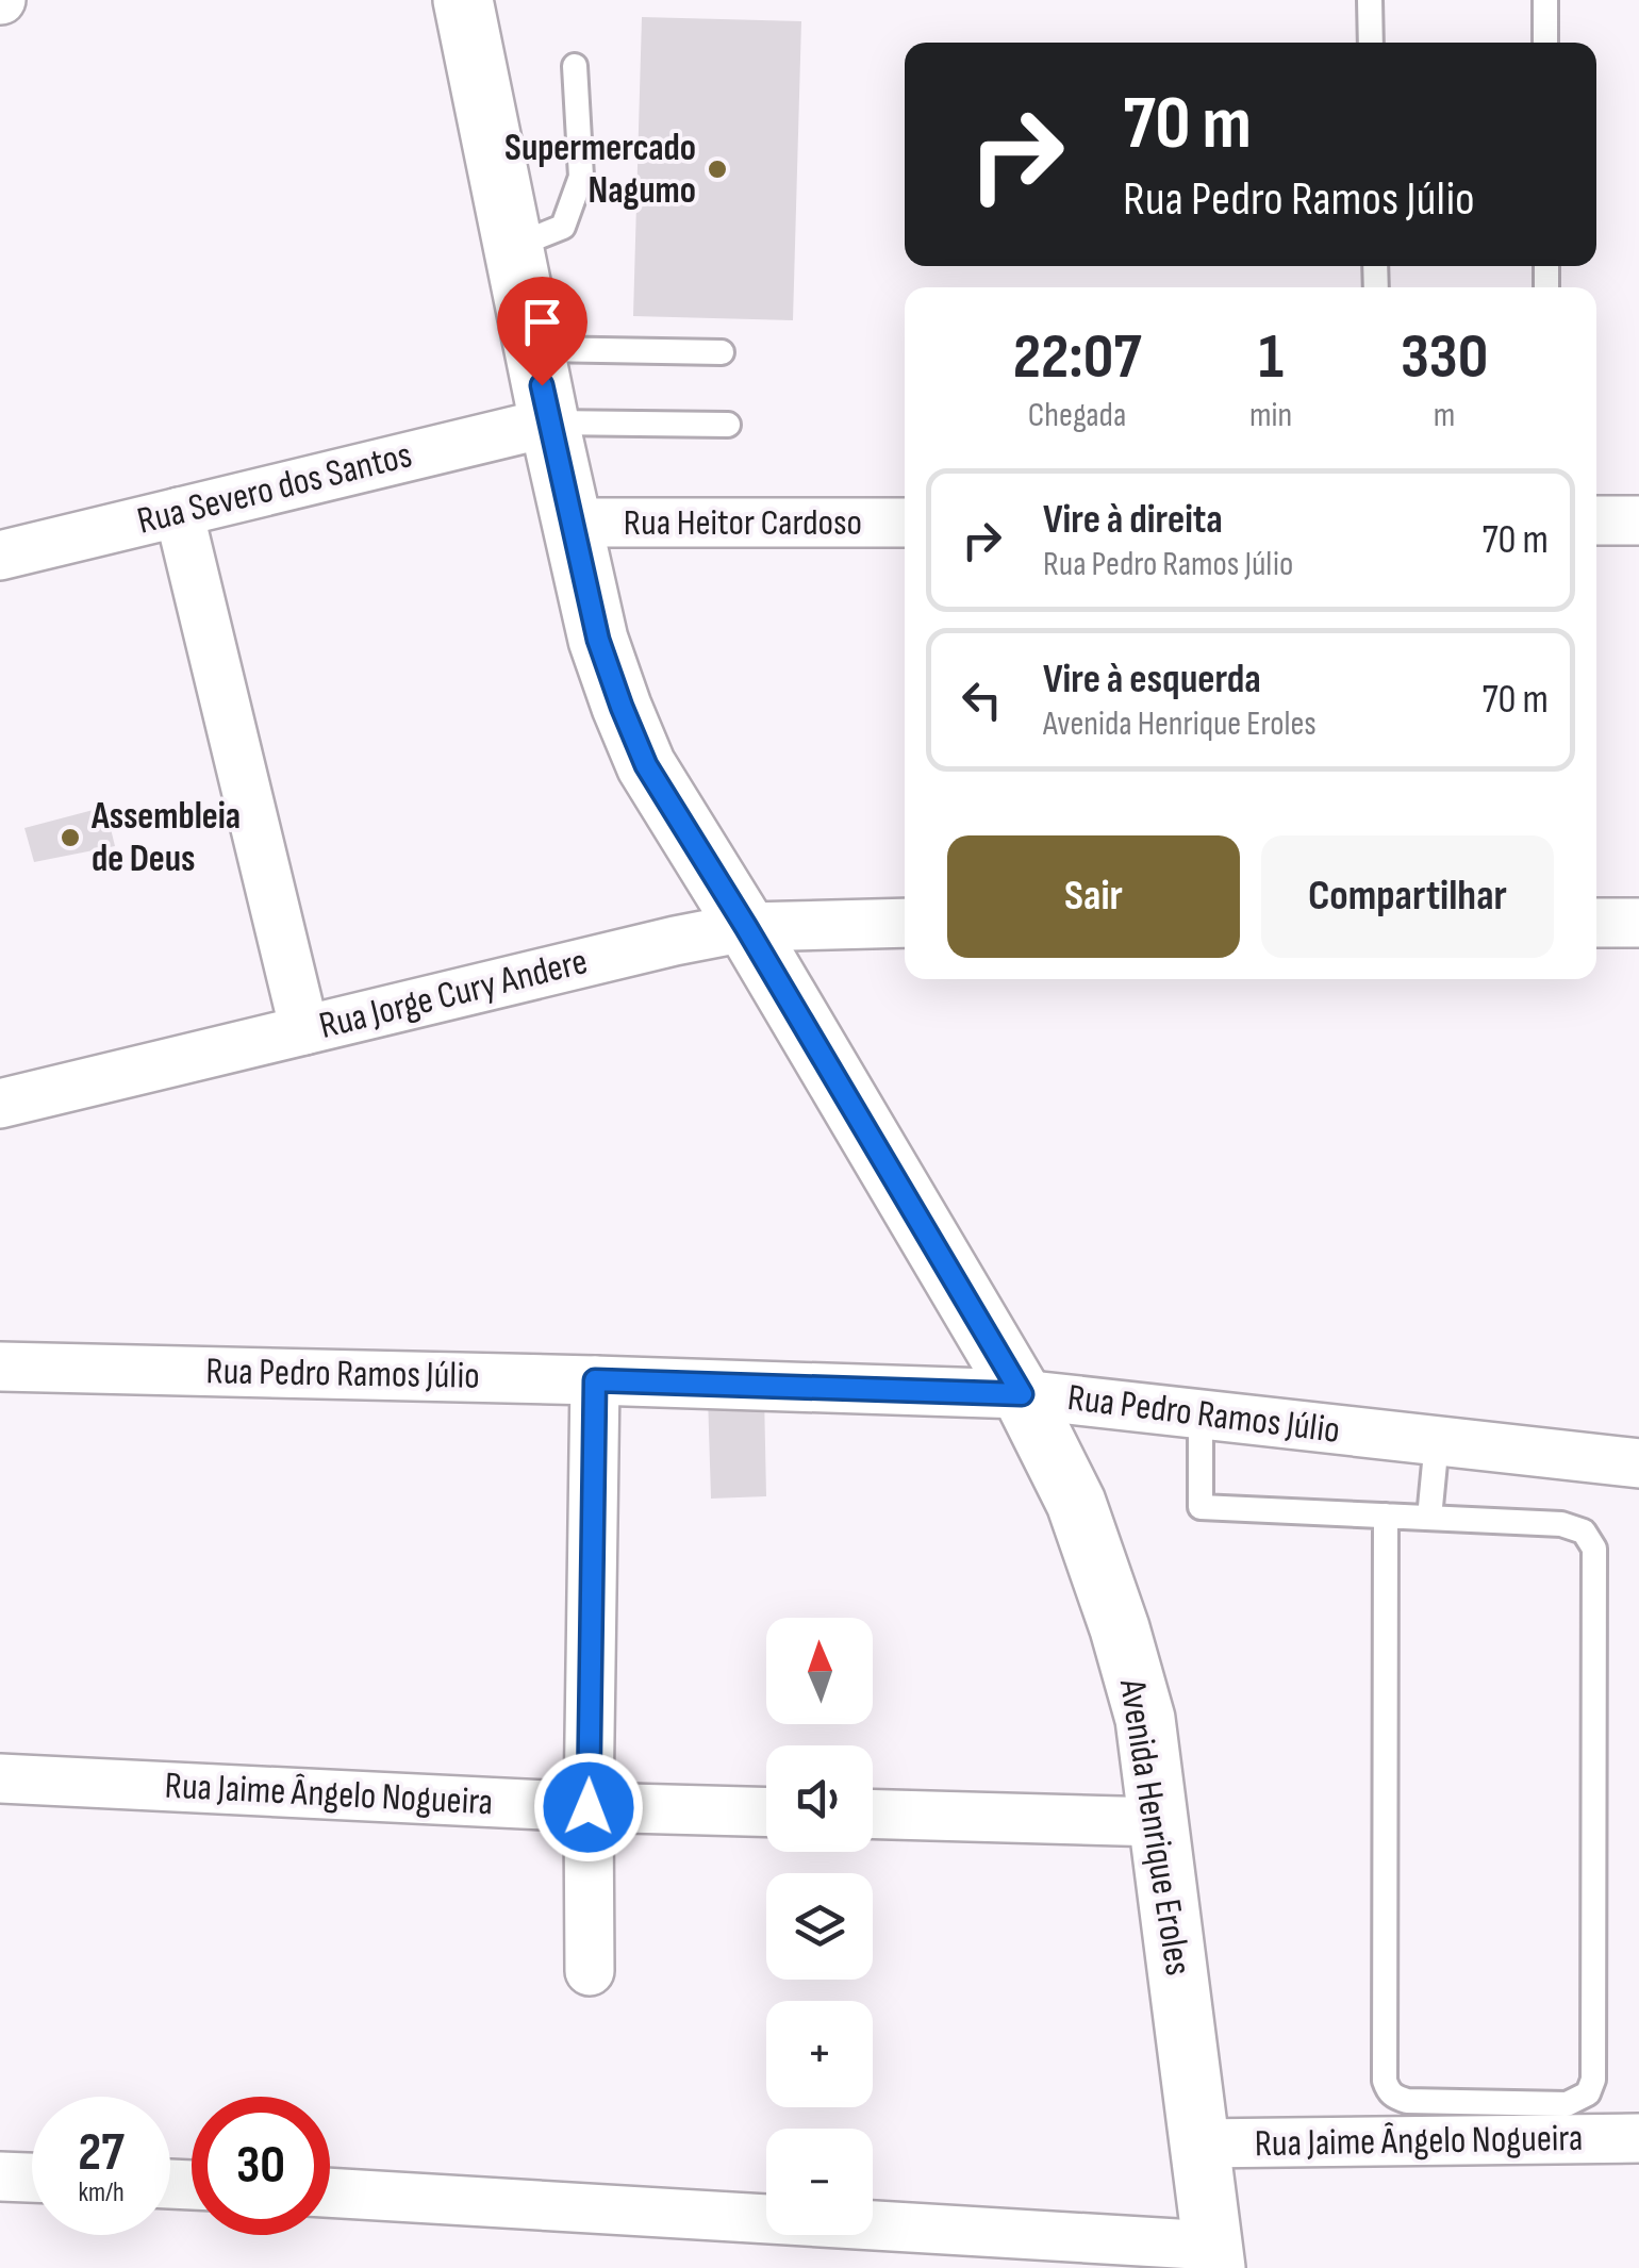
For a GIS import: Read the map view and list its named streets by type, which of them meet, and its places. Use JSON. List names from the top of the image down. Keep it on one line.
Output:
{"streets":{"main road":["Avenida Henrique Eroles"],"street":["Rua Severo dos Santos","Rua Heitor Cardoso","Rua Jorge Cury Andere","Rua Pedro Ramos Júlio","Rua Jaime Ângelo Nogueira"]},"crossings":[["Rua Severo dos Santos","Avenida Henrique Eroles"],["Rua Heitor Cardoso","Avenida Henrique Eroles"],["Rua Jorge Cury Andere","Avenida Henrique Eroles"],["Rua Pedro Ramos Júlio","Avenida Henrique Eroles"],["Rua Jaime Ângelo Nogueira","Avenida Henrique Eroles"]],"places":["Supermercado Nagumo","Assembleia de Deus"],"north":"top","page":{"turn":["70 m","Rua Pedro Ramos Júlio"],"eta":["22:07","Chegada","1","min","330","m"],"list":[{"name":"Vire à direita","note":"Rua Pedro Ramos Júlio","value":"70 m"},{"name":"Vire à esquerda","note":"Avenida Henrique Eroles","value":"70 m"}],"buttons":["Sair","Compartilhar"],"map_buttons":["+","−"],"speed":"27 km/h","limit":"30"}}
